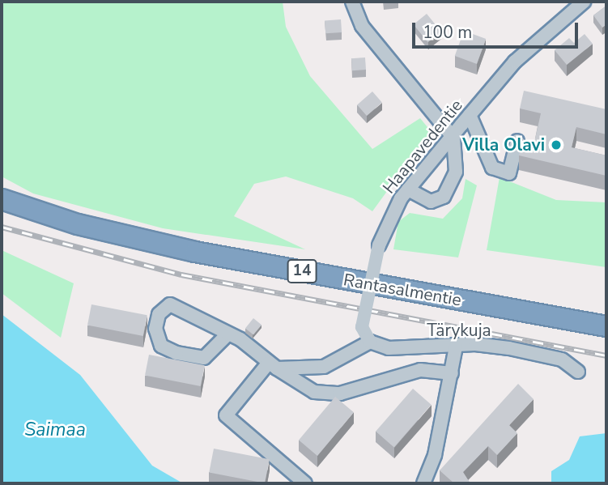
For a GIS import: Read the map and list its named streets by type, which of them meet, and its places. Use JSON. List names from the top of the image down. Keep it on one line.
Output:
{"streets":{"highway":["14","Rantasalmentie"],"street":["Haapavedentie","Tärykuja"]},"crossings":[["Haapavedentie","Tärykuja"]],"water":["Saimaa"],"places":["Villa Olavi"],"scale_bar":"100 m"}
